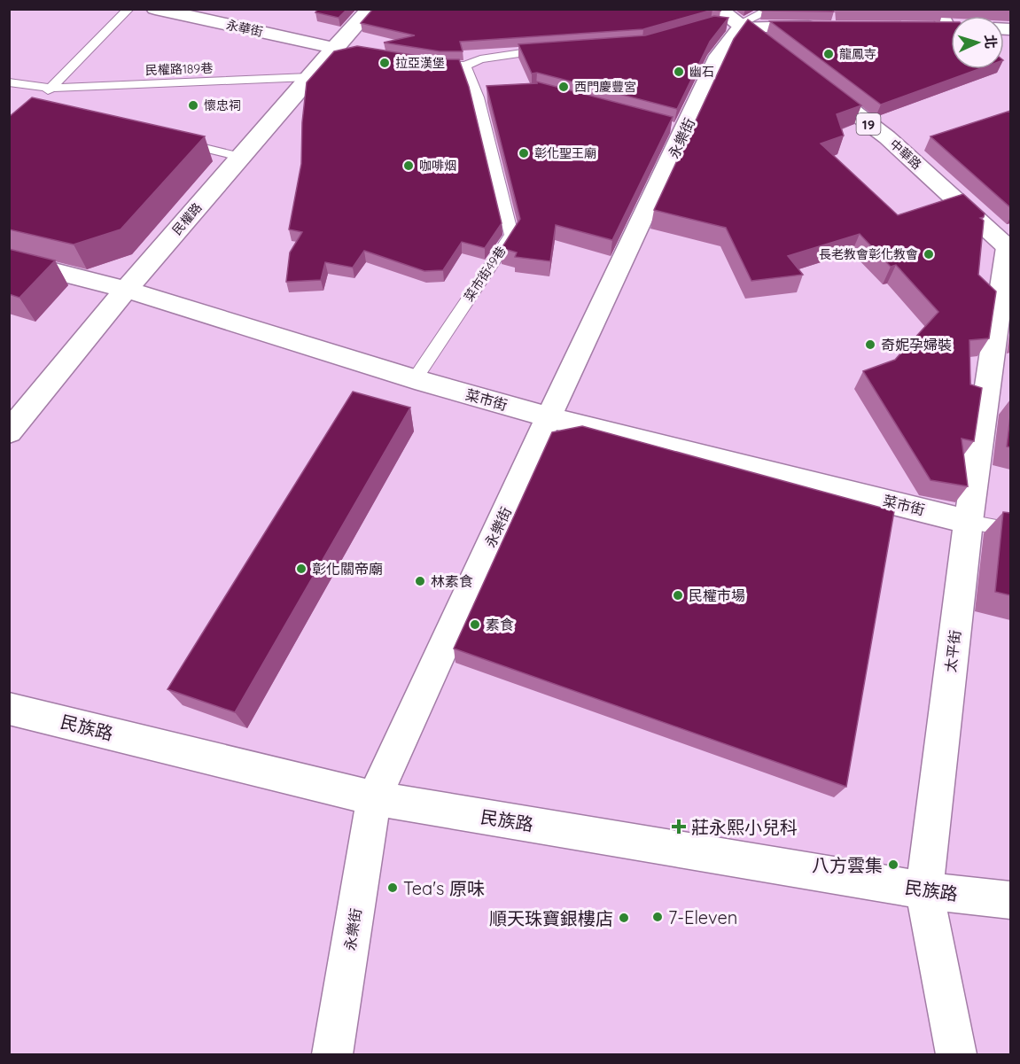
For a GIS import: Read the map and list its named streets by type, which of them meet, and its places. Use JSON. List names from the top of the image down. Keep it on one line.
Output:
{"streets":{"street":["永華街","19","永樂街","中華路","民權路","菜市街","太平街","民族路"],"lane":["民權路189巷","菜市街49巷"]},"crossings":[["永華街","民權路"],["民權路189巷","民權路"],["永樂街","菜市街"],["永樂街","民族路"],["中華路","太平街"],["民權路","菜市街"],["菜市街49巷","菜市街"],["菜市街","太平街"],["太平街","民族路"]],"places":{"other":["龍鳳寺","拉亞漢堡","幽石","西門慶豐宮","懷忠祠","彰化聖王廟","咖啡烟","長老教會彰化教會","奇妮孕婦裝","彰化關帝廟","林素食","民權市場","素食","八方雲集","Tea's 原味","7-Eleven","順天珠寶銀樓店"],"health":["莊永熙小兒科"]},"north":"right"}
